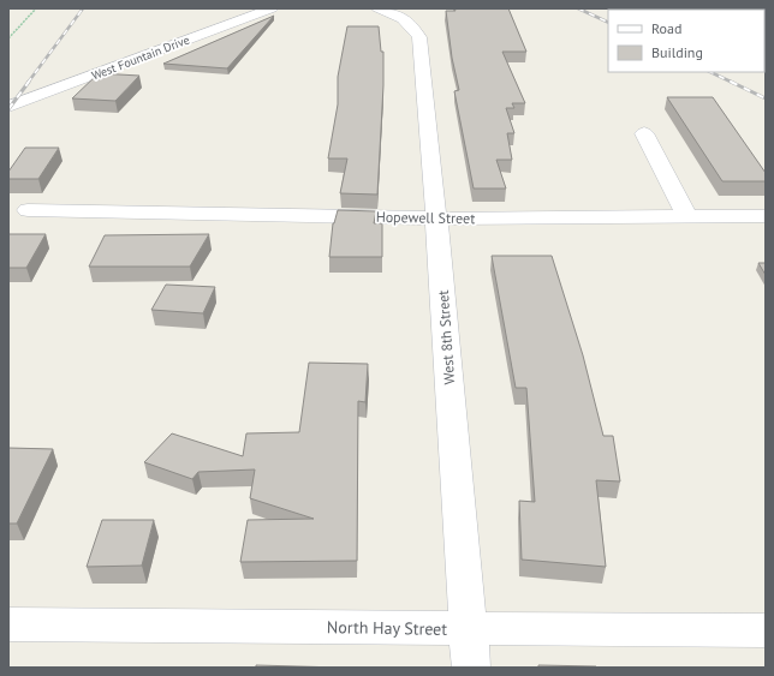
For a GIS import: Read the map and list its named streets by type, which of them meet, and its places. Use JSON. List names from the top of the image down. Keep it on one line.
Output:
{"streets":{"street":["West Fountain Drive","Hopewell Street","West 8th Street","North Hay Street"]},"crossings":[["Hopewell Street","West 8th Street"],["West 8th Street","North Hay Street"]],"legend":["Road","Building"]}
